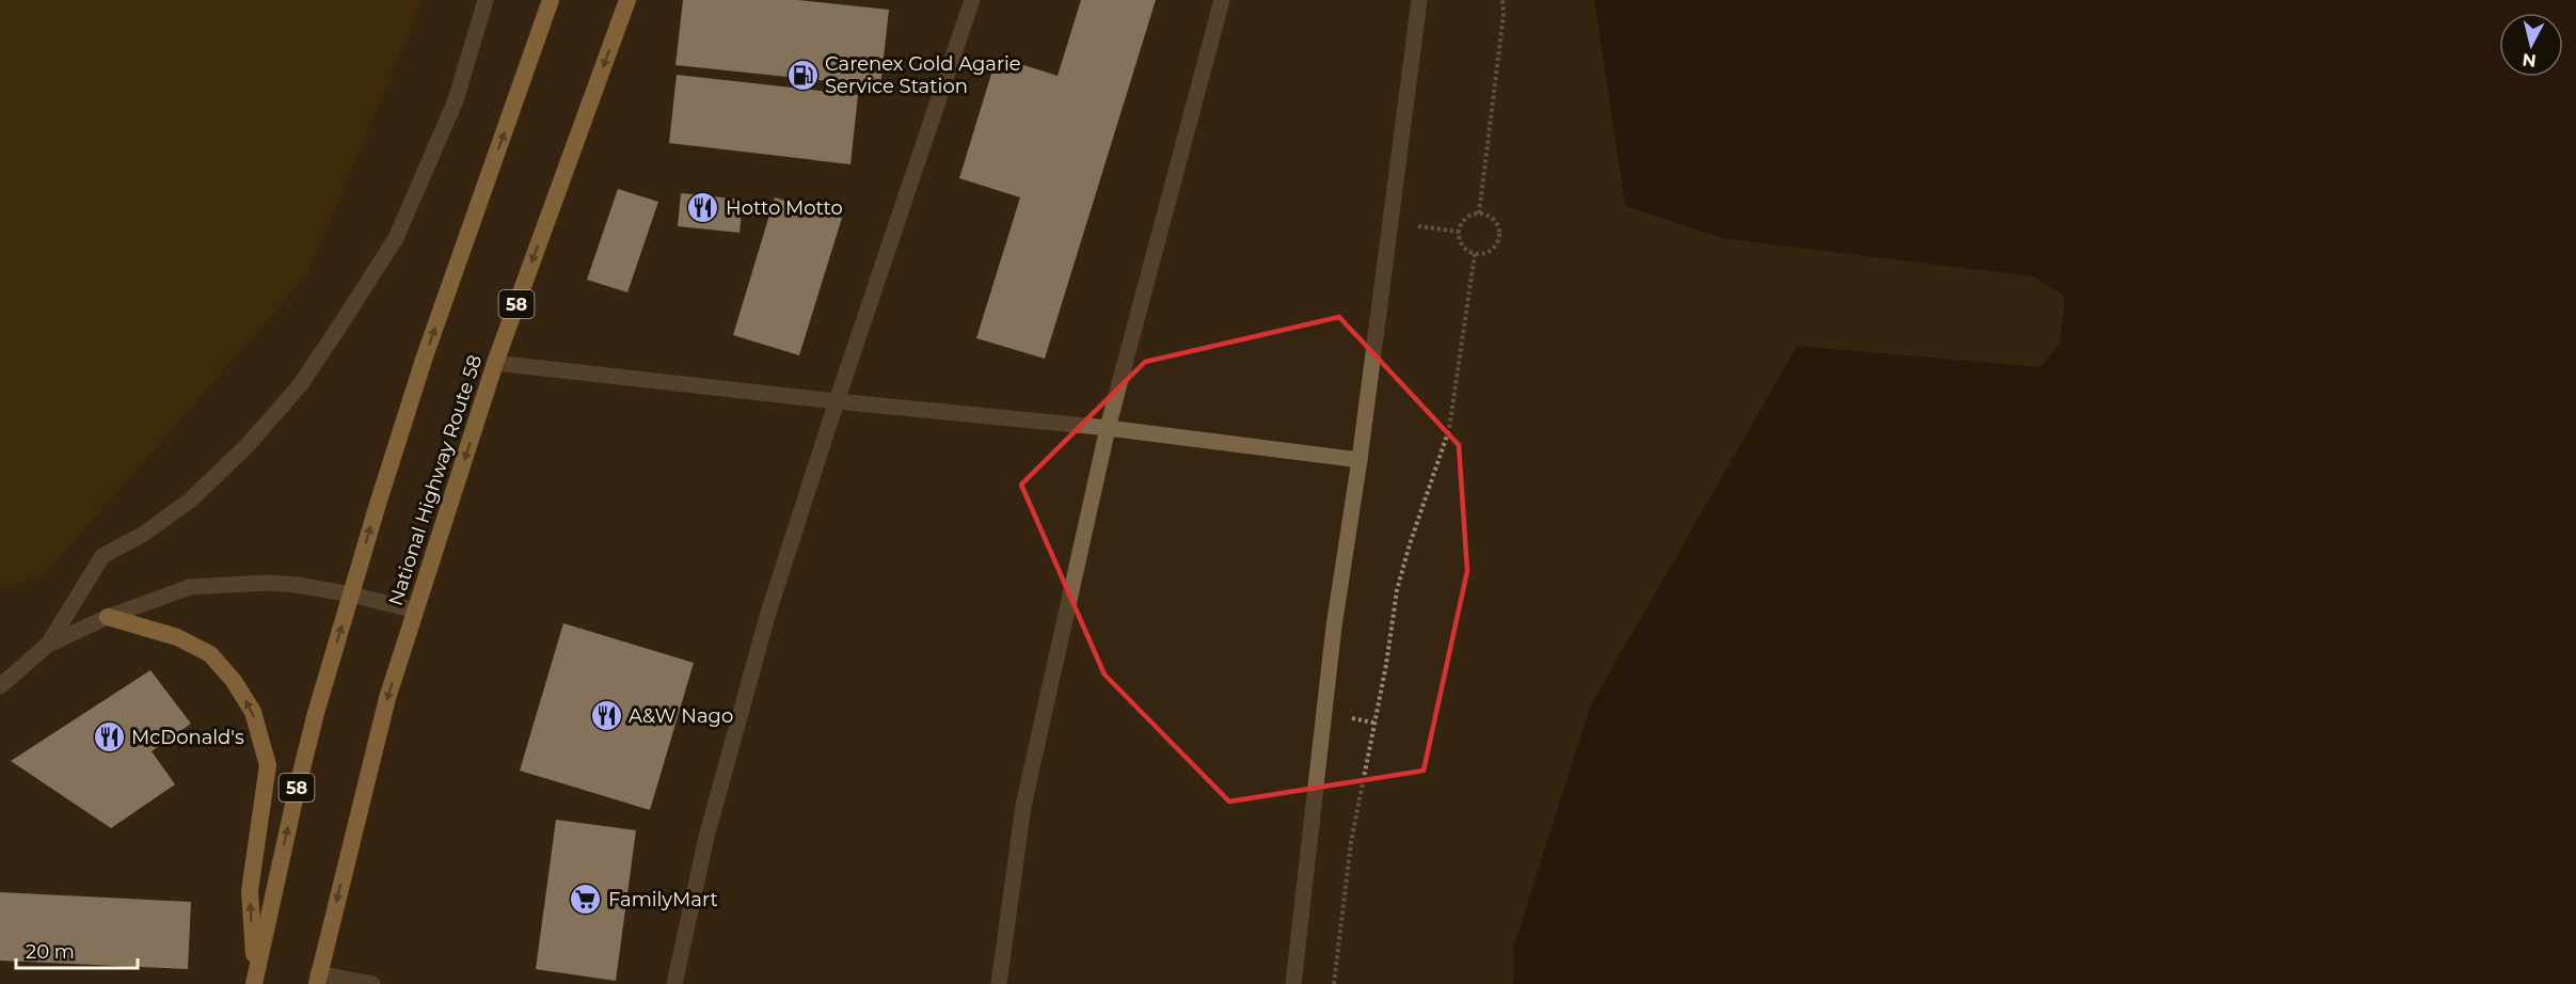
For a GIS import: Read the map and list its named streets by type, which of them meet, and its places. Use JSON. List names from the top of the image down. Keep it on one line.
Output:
{"streets":{"highway":["58","National Highway Route 58"]},"places":{"fuel station":["Carenex Gold Agarie Service Station"],"restaurant":["Hotto Motto","A&W Nago","McDonald's"],"supermarket":["FamilyMart"]},"scale_bar":"20 m","north":"bottom"}
